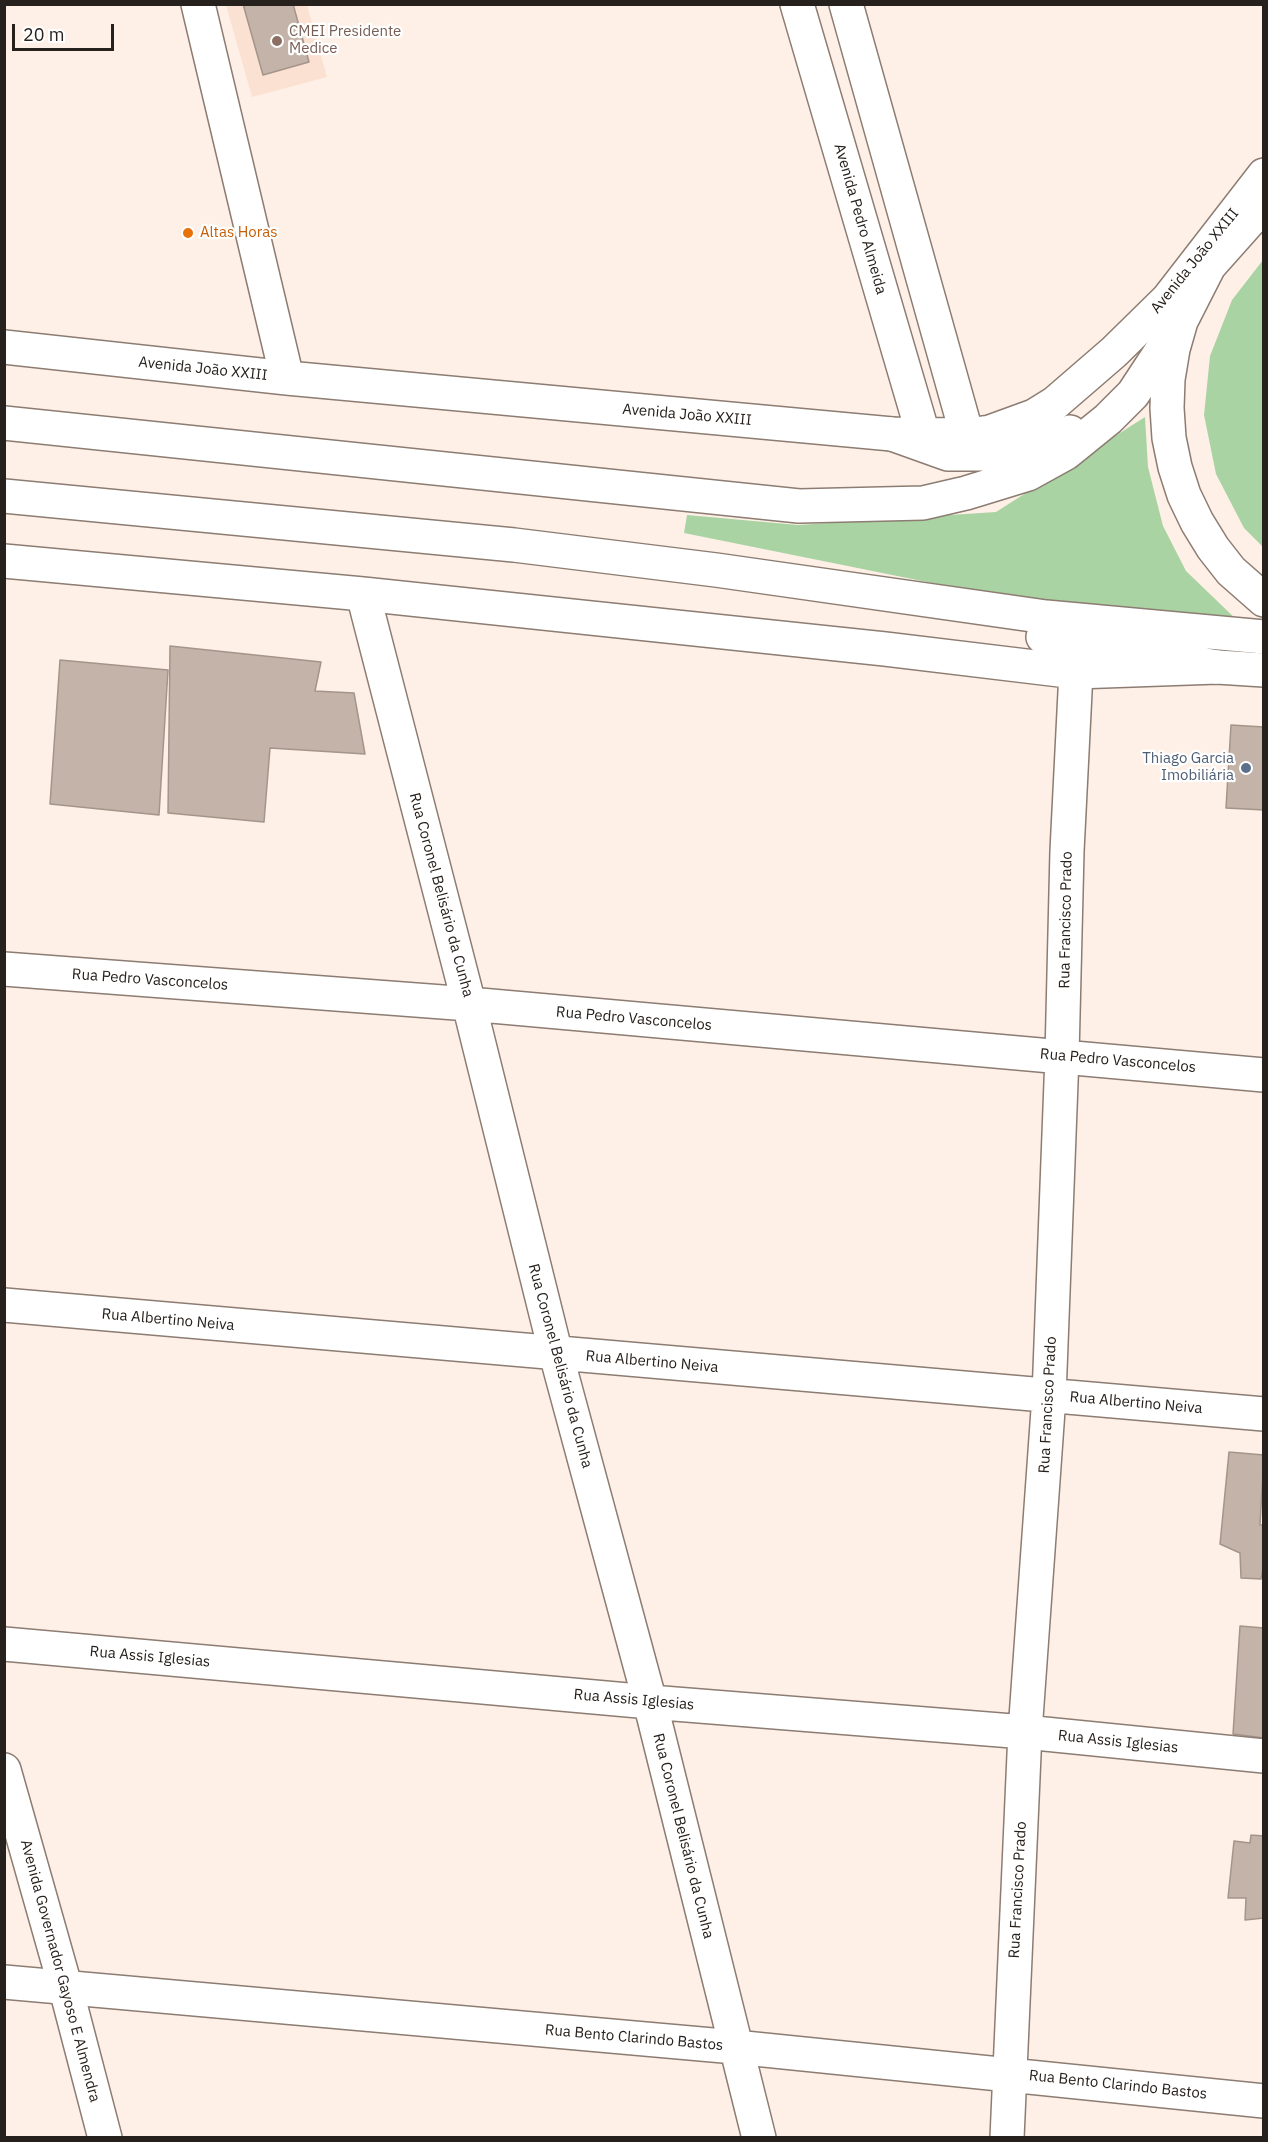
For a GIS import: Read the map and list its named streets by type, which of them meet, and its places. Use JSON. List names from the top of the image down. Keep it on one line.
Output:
{"streets":{"street":["Avenida Pedro Almeida","Avenida João XXIII","Rua Coronel Belisário da Cunha","Rua Francisco Prado","Rua Pedro Vasconcelos","Rua Albertino Neiva","Rua Assis Iglesias","Avenida Governador Gayoso E Almendra","Rua Bento Clarindo Bastos"]},"crossings":[["Avenida Pedro Almeida","Avenida João XXIII"],["Rua Coronel Belisário da Cunha","Rua Pedro Vasconcelos"],["Rua Coronel Belisário da Cunha","Rua Albertino Neiva"],["Rua Coronel Belisário da Cunha","Rua Assis Iglesias"],["Rua Coronel Belisário da Cunha","Rua Bento Clarindo Bastos"],["Rua Francisco Prado","Rua Pedro Vasconcelos"],["Rua Francisco Prado","Rua Albertino Neiva"],["Rua Francisco Prado","Rua Assis Iglesias"],["Rua Francisco Prado","Rua Bento Clarindo Bastos"],["Avenida Governador Gayoso E Almendra","Rua Bento Clarindo Bastos"]],"places":["CMEI Presidente Medice","Altas Horas","Thiago Garcia Imobiliária"],"scale_bar":"20 m"}
